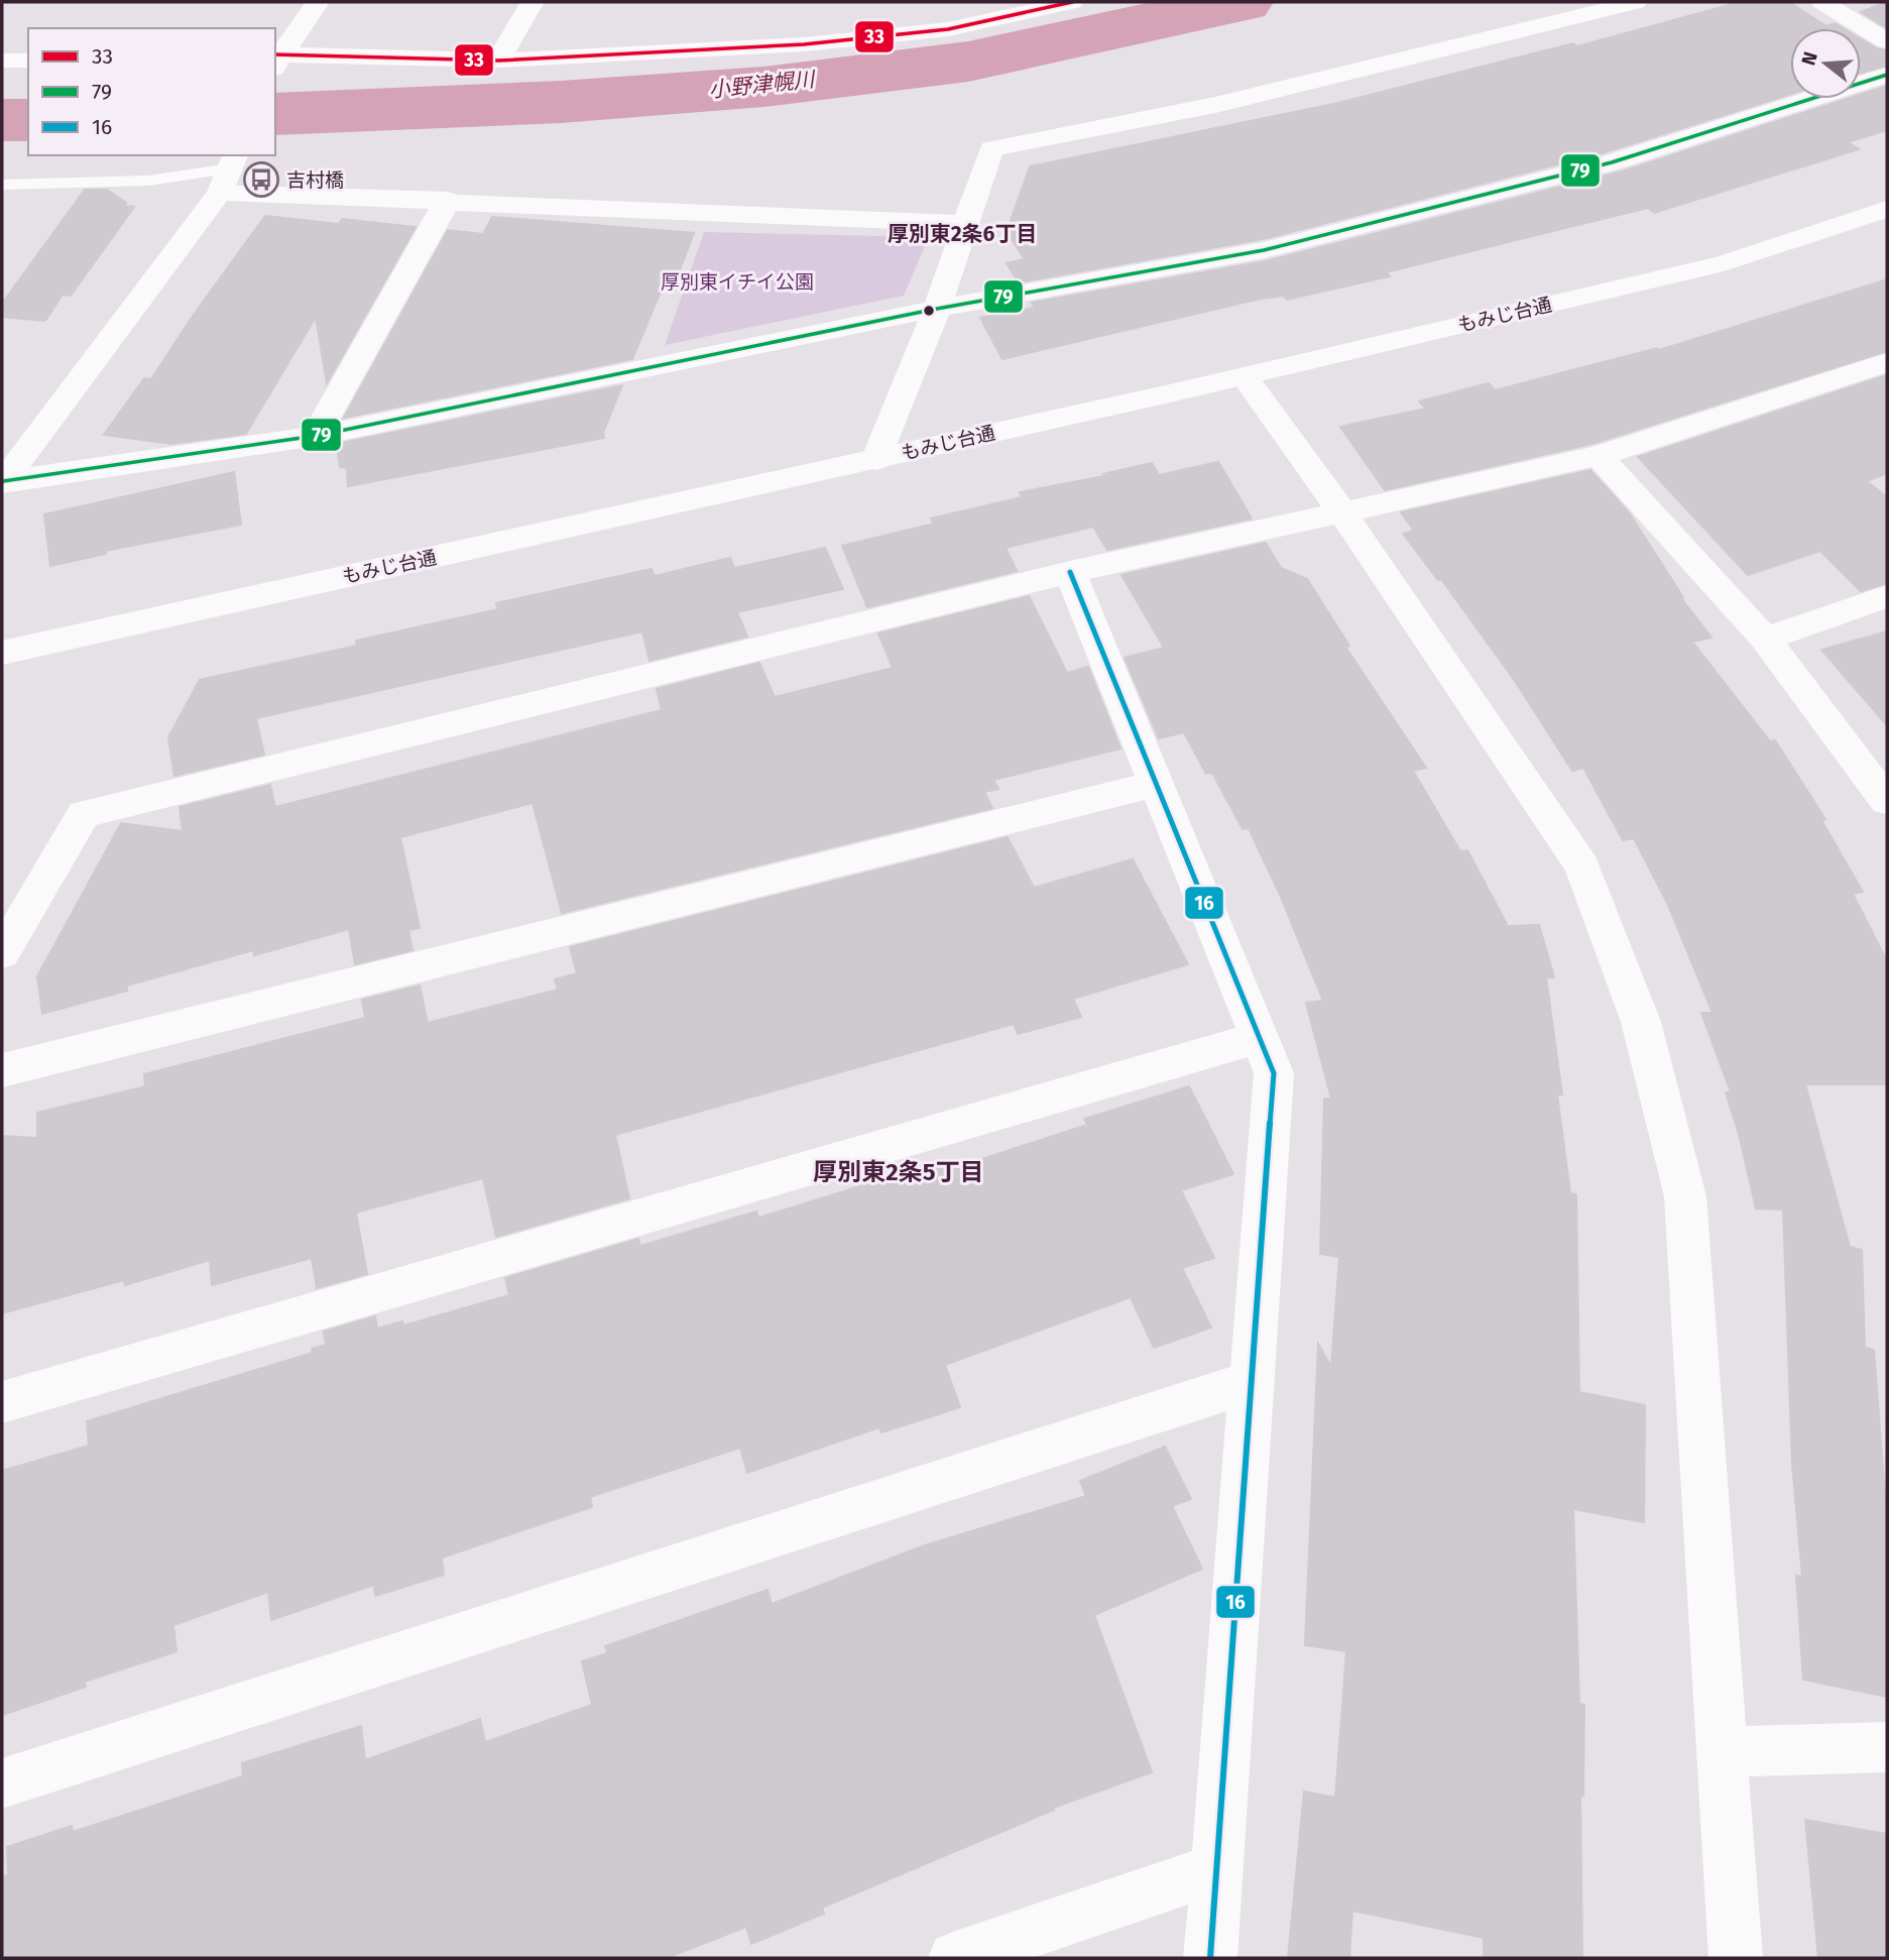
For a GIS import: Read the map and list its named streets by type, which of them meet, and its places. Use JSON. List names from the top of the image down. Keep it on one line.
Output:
{"streets":{"street":["もみじ台通"]},"districts":["厚別東2条6丁目","厚別東2条5丁目"],"water":["小野津幌川"],"parks":["厚別東イチイ公園"],"places":{"bus stop":["吉村橋"]},"lines":["transit line 33","transit line 79","transit line 16"],"legend":["33","79","16"],"north":"left"}
